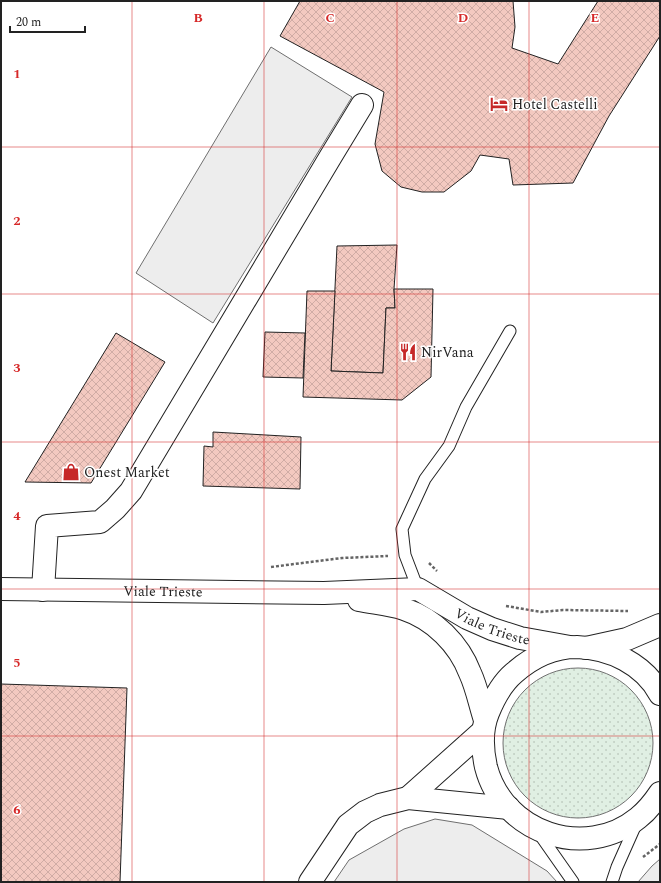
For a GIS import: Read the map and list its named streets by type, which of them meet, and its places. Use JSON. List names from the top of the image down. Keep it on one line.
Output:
{"streets":{"main road":["Viale Trieste"]},"places":{"hotel":["Hotel Castelli"],"restaurant":["NirVana"],"shop":["Onest Market"]},"scale_bar":"20 m","grid":{"columns":["B","C","D","E"],"rows":["1","2","3","4","5","6"]}}
